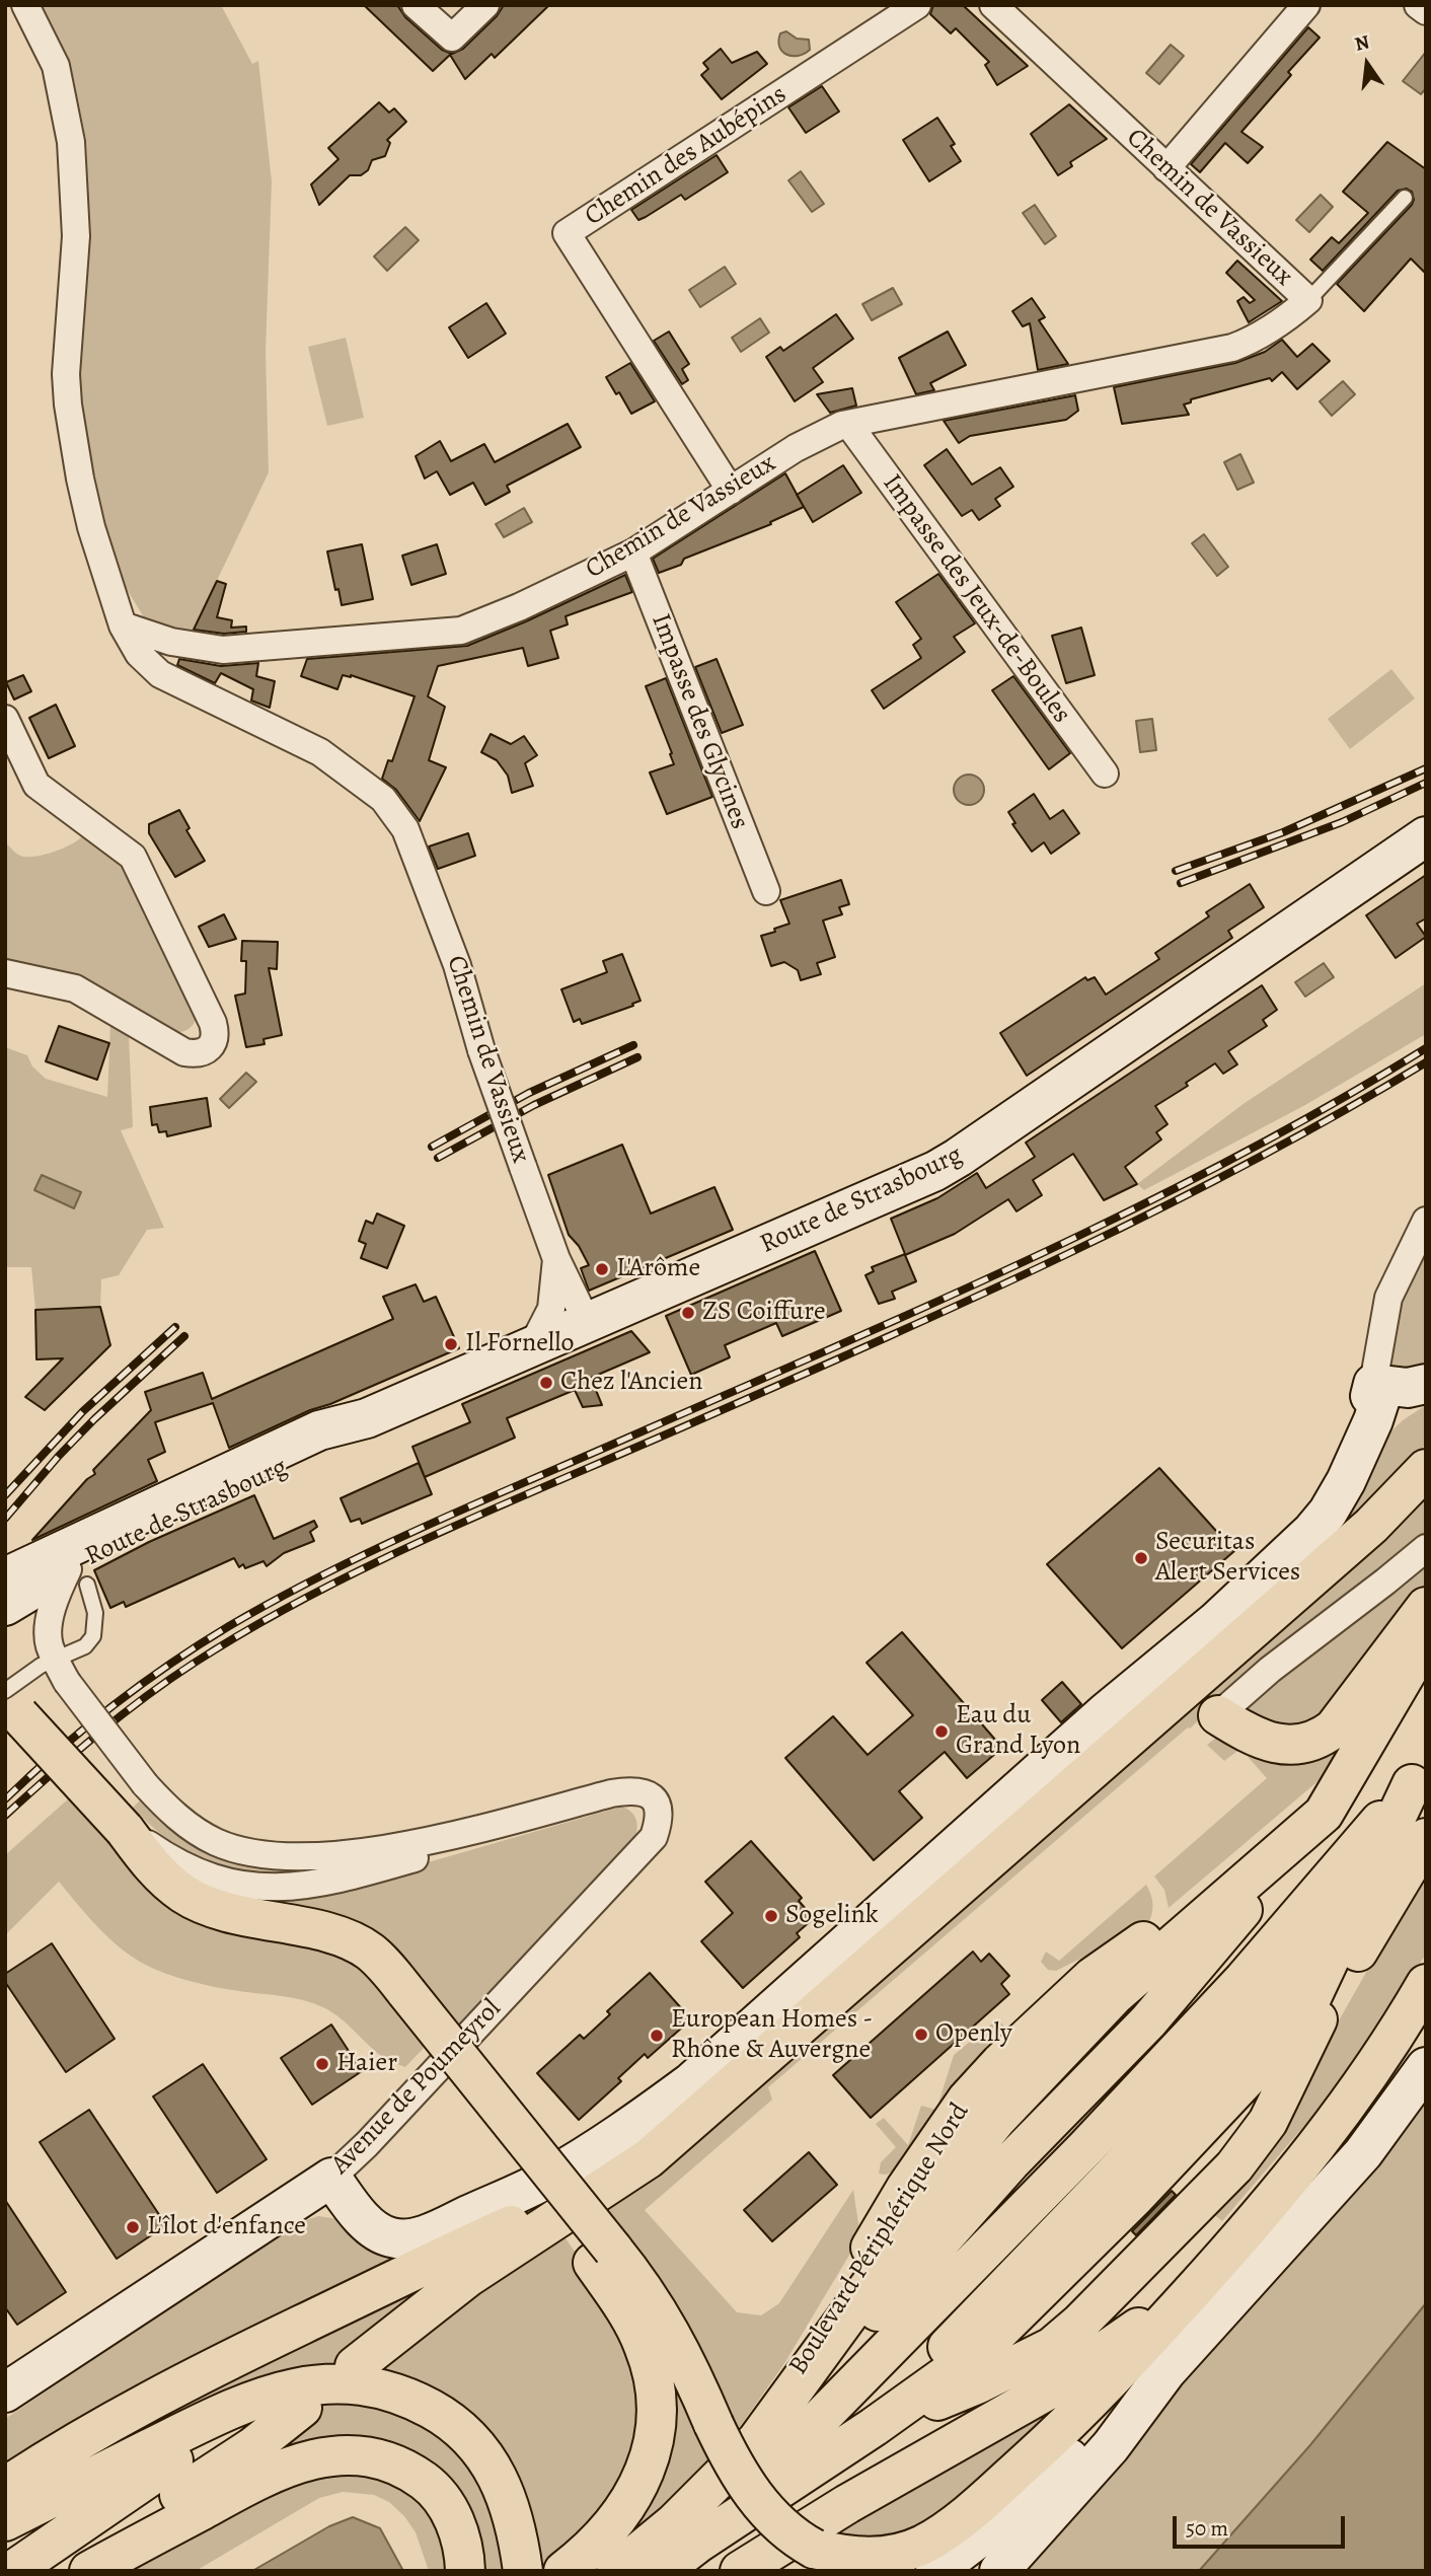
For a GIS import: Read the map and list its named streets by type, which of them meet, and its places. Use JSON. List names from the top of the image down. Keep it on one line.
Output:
{"streets":{"main road":["Route de Strasbourg","Avenue de Poumeyrol"],"street":["Chemin des Aubépins","Chemin de Vassieux","Impasse des Jeux-de-Boules","Impasse des Glycines"]},"crossings":[["Chemin des Aubépins","Chemin de Vassieux"],["Chemin de Vassieux","Impasse des Jeux-de-Boules"],["Chemin de Vassieux","Impasse des Glycines"],["Chemin de Vassieux","Route de Strasbourg"],["Route de Strasbourg","Avenue de Poumeyrol"]],"places":["L'Arôme","ZS Coiffure","Il Fornello","Chez l'Ancien","Securitas Alert Services","Eau du Grand Lyon","Sogelink","Openly","European Homes - Rhône & Auvergne","Haier","L'îlot d'enfance"],"scale_bar":"50 m","north":"top"}
